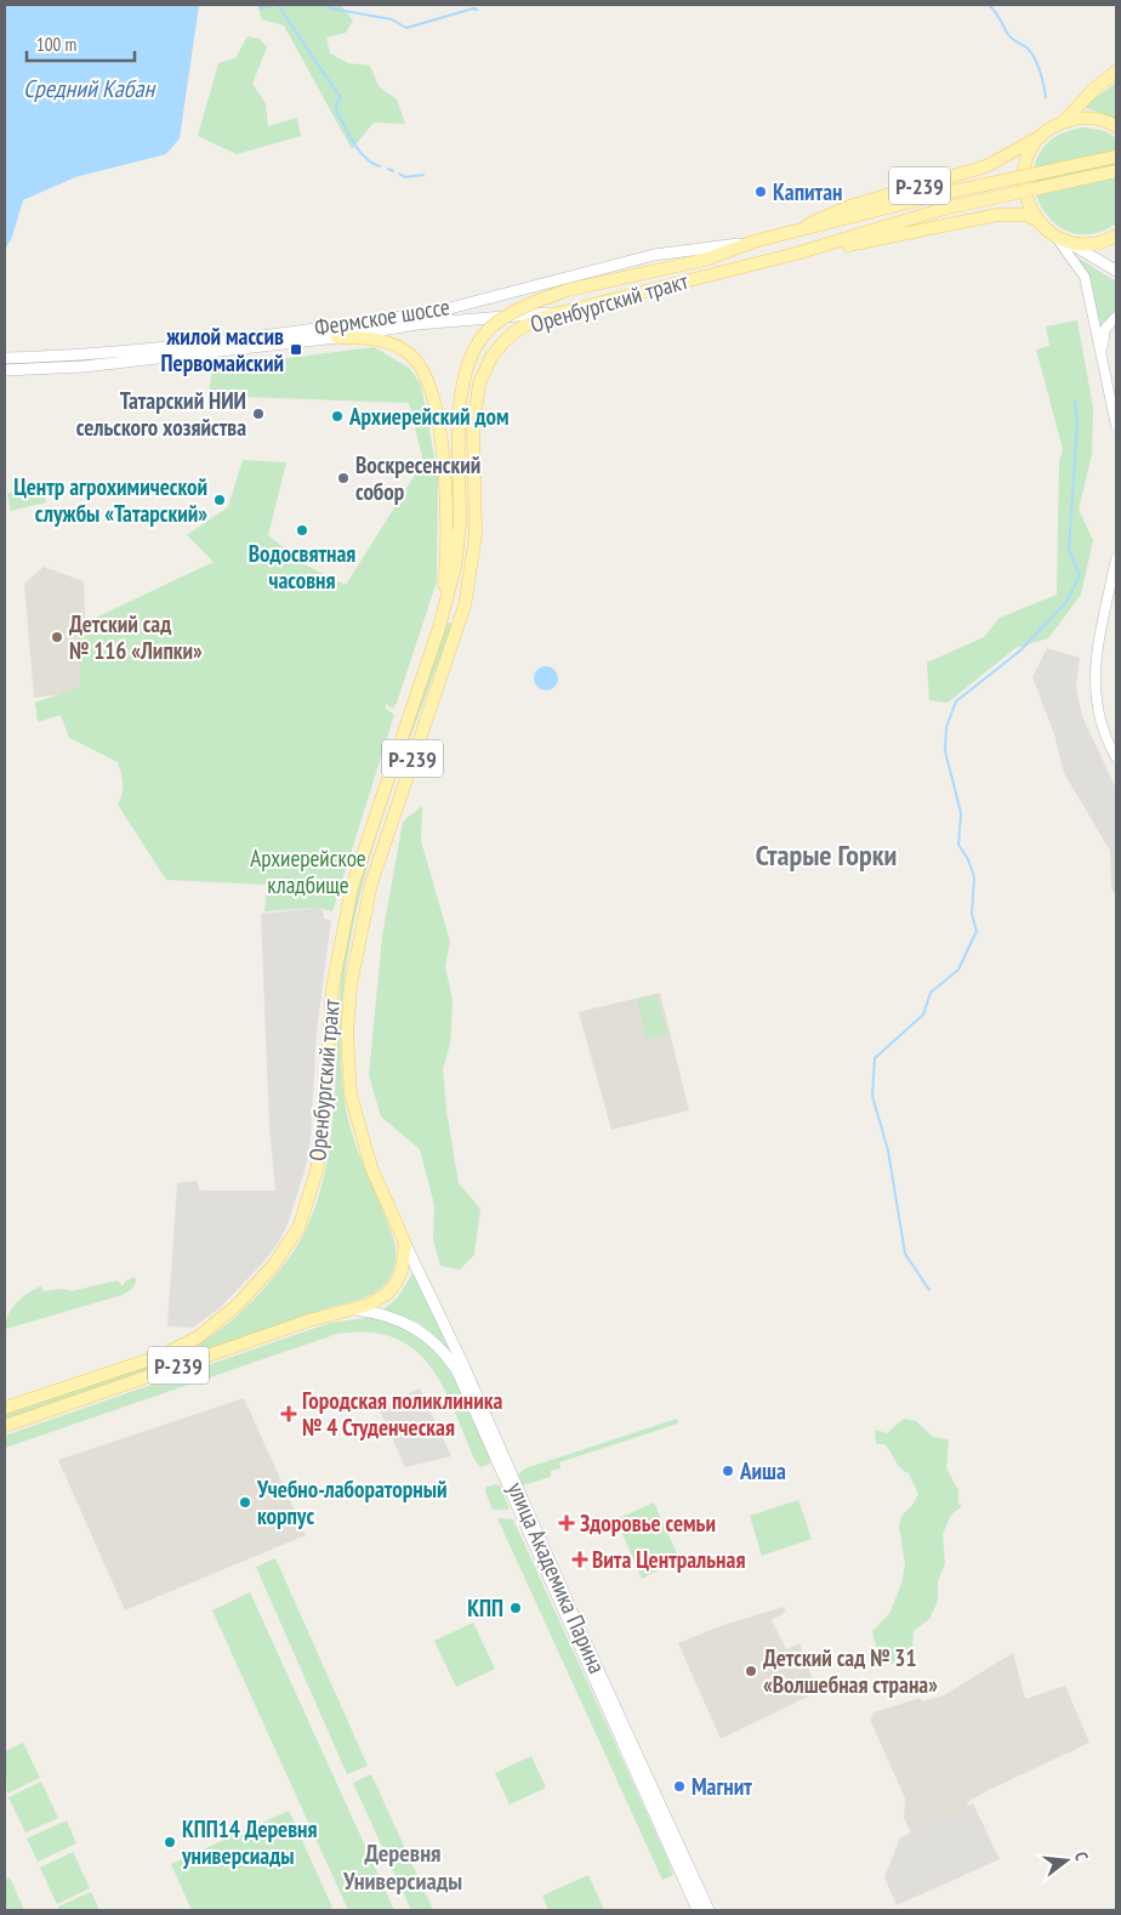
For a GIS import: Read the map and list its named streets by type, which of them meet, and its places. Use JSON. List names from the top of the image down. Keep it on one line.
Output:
{"streets":{"main road":["Р-239","Оренбургский тракт","Фермское шоссе","улица Академика Парина"]},"crossings":[["Р-239","Оренбургский тракт"],["Р-239","улица Академика Парина"],["Оренбургский тракт","Фермское шоссе"],["Оренбургский тракт","улица Академика Парина"]],"districts":["Старые Горки","Деревня Универсиады"],"water":["Средний Кабан"],"parks":["Архиерейское кладбище"],"places":{"other":["Капитан","Татарский НИИ сельского хозяйства","Архиерейский дом","Воскресенский собор","Центр агрохимической службы «Татарский»","Водосвятная часовня","Детский сад № 116 «Липки»","Аиша","Учебно-лабораторный корпус","КПП","Детский сад № 31 «Волшебная страна»","Магнит","КПП14 Деревня универсиады"],"transit":["жилой массив Первомайский"],"health":["Городская поликлиника № 4 Студенческая","Здоровье семьи","Вита Центральная"]},"scale_bar":"100 m","north":"right"}
